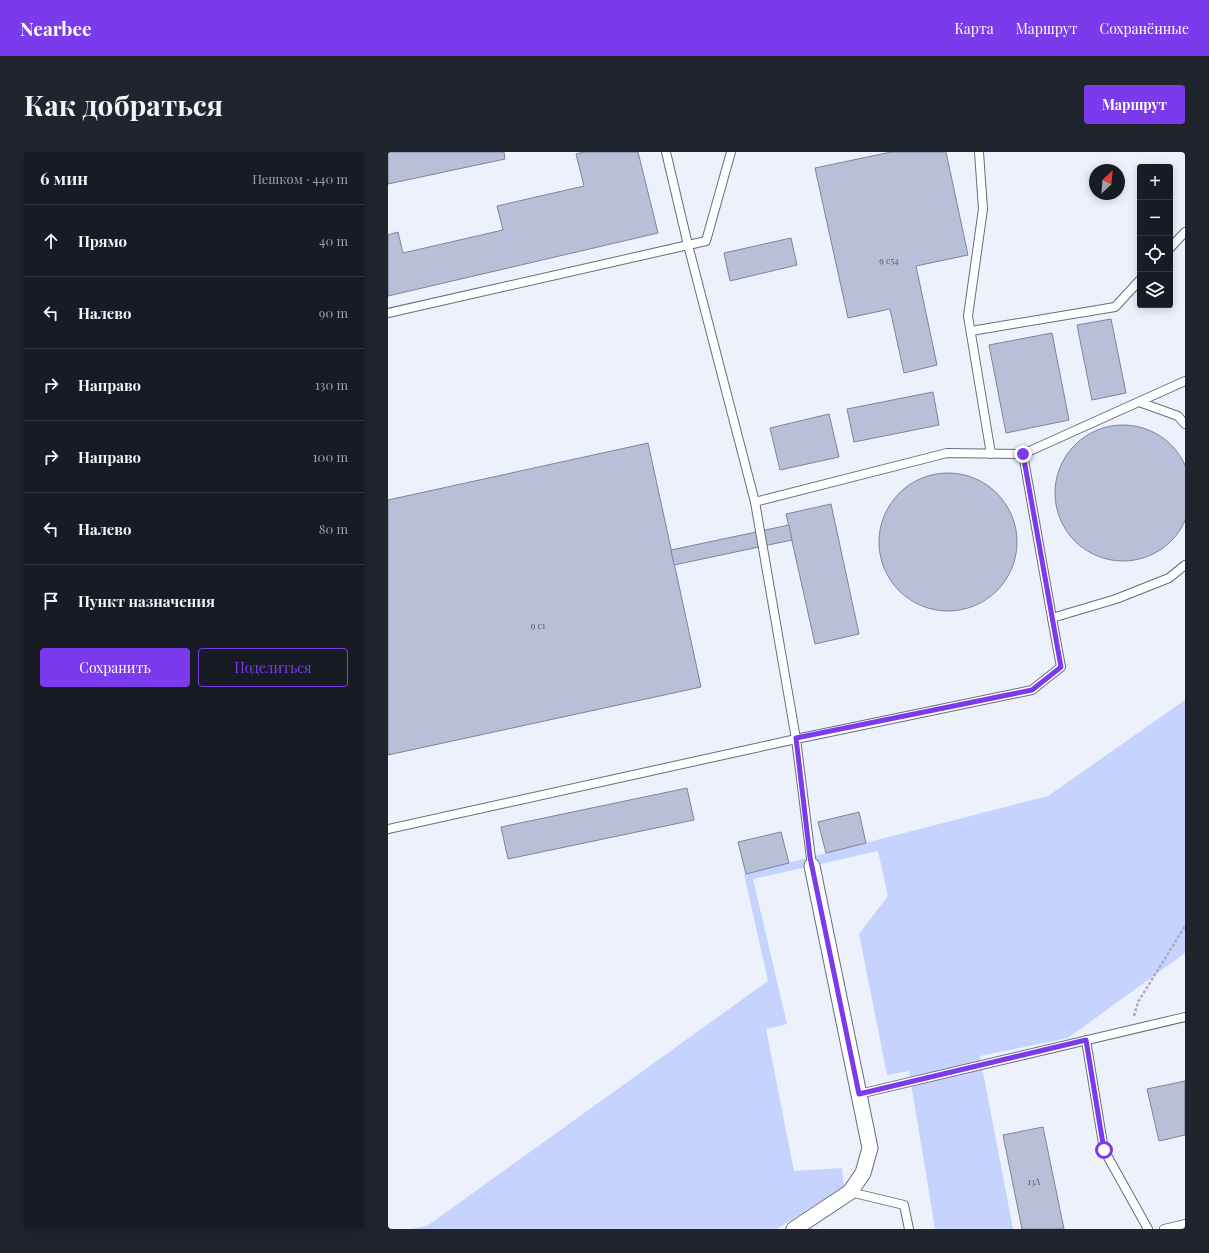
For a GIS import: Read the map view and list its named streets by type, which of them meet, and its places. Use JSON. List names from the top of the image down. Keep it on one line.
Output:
{"house_numbers":["9 с54","9 с1","13А"],"north":"top right","page":{"header":"Nearbee","nav":["Карта","Маршрут","Сохранённые"],"buttons":["Маршрут",["Сохранить","Поделиться"]],"title":"Как добраться","heading":["6 мин","Пешком · 440 m"],"map_buttons":["+","−"],"list":[["Прямо","40 m"],["Налево","90 m"],["Направо","130 m"],["Направо","100 m"],["Налево","80 m"],"Пункт назначения"]}}
